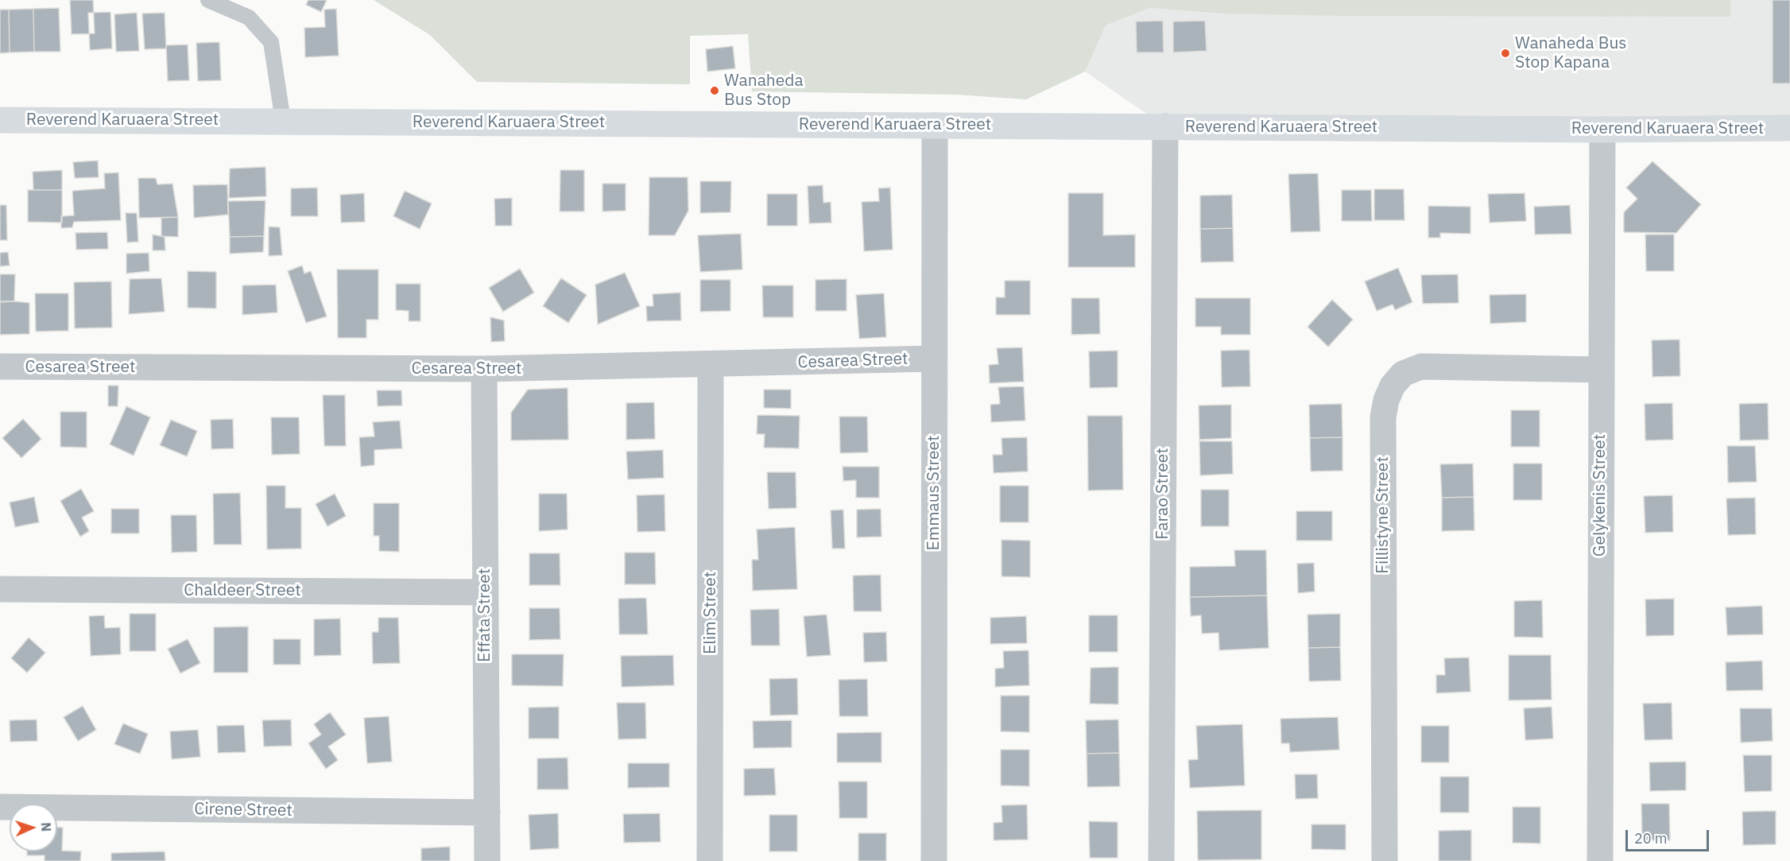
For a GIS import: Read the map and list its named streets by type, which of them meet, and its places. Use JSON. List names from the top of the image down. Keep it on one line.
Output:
{"streets":{"street":["Reverend Karuaera Street","Cesarea Street","Emmaus Street","Farao Street","Gelykenis Street","Fillistyne Street","Chaldeer Street","Elim Street","Effata Street","Cirene Street"]},"crossings":[["Reverend Karuaera Street","Emmaus Street"],["Reverend Karuaera Street","Farao Street"],["Reverend Karuaera Street","Gelykenis Street"],["Cesarea Street","Emmaus Street"],["Cesarea Street","Elim Street"],["Cesarea Street","Effata Street"],["Gelykenis Street","Fillistyne Street"],["Chaldeer Street","Effata Street"],["Effata Street","Cirene Street"]],"places":["Wanaheda Bus Stop Kapana","Wanaheda Bus Stop"],"scale_bar":"20 m","north":"right"}
